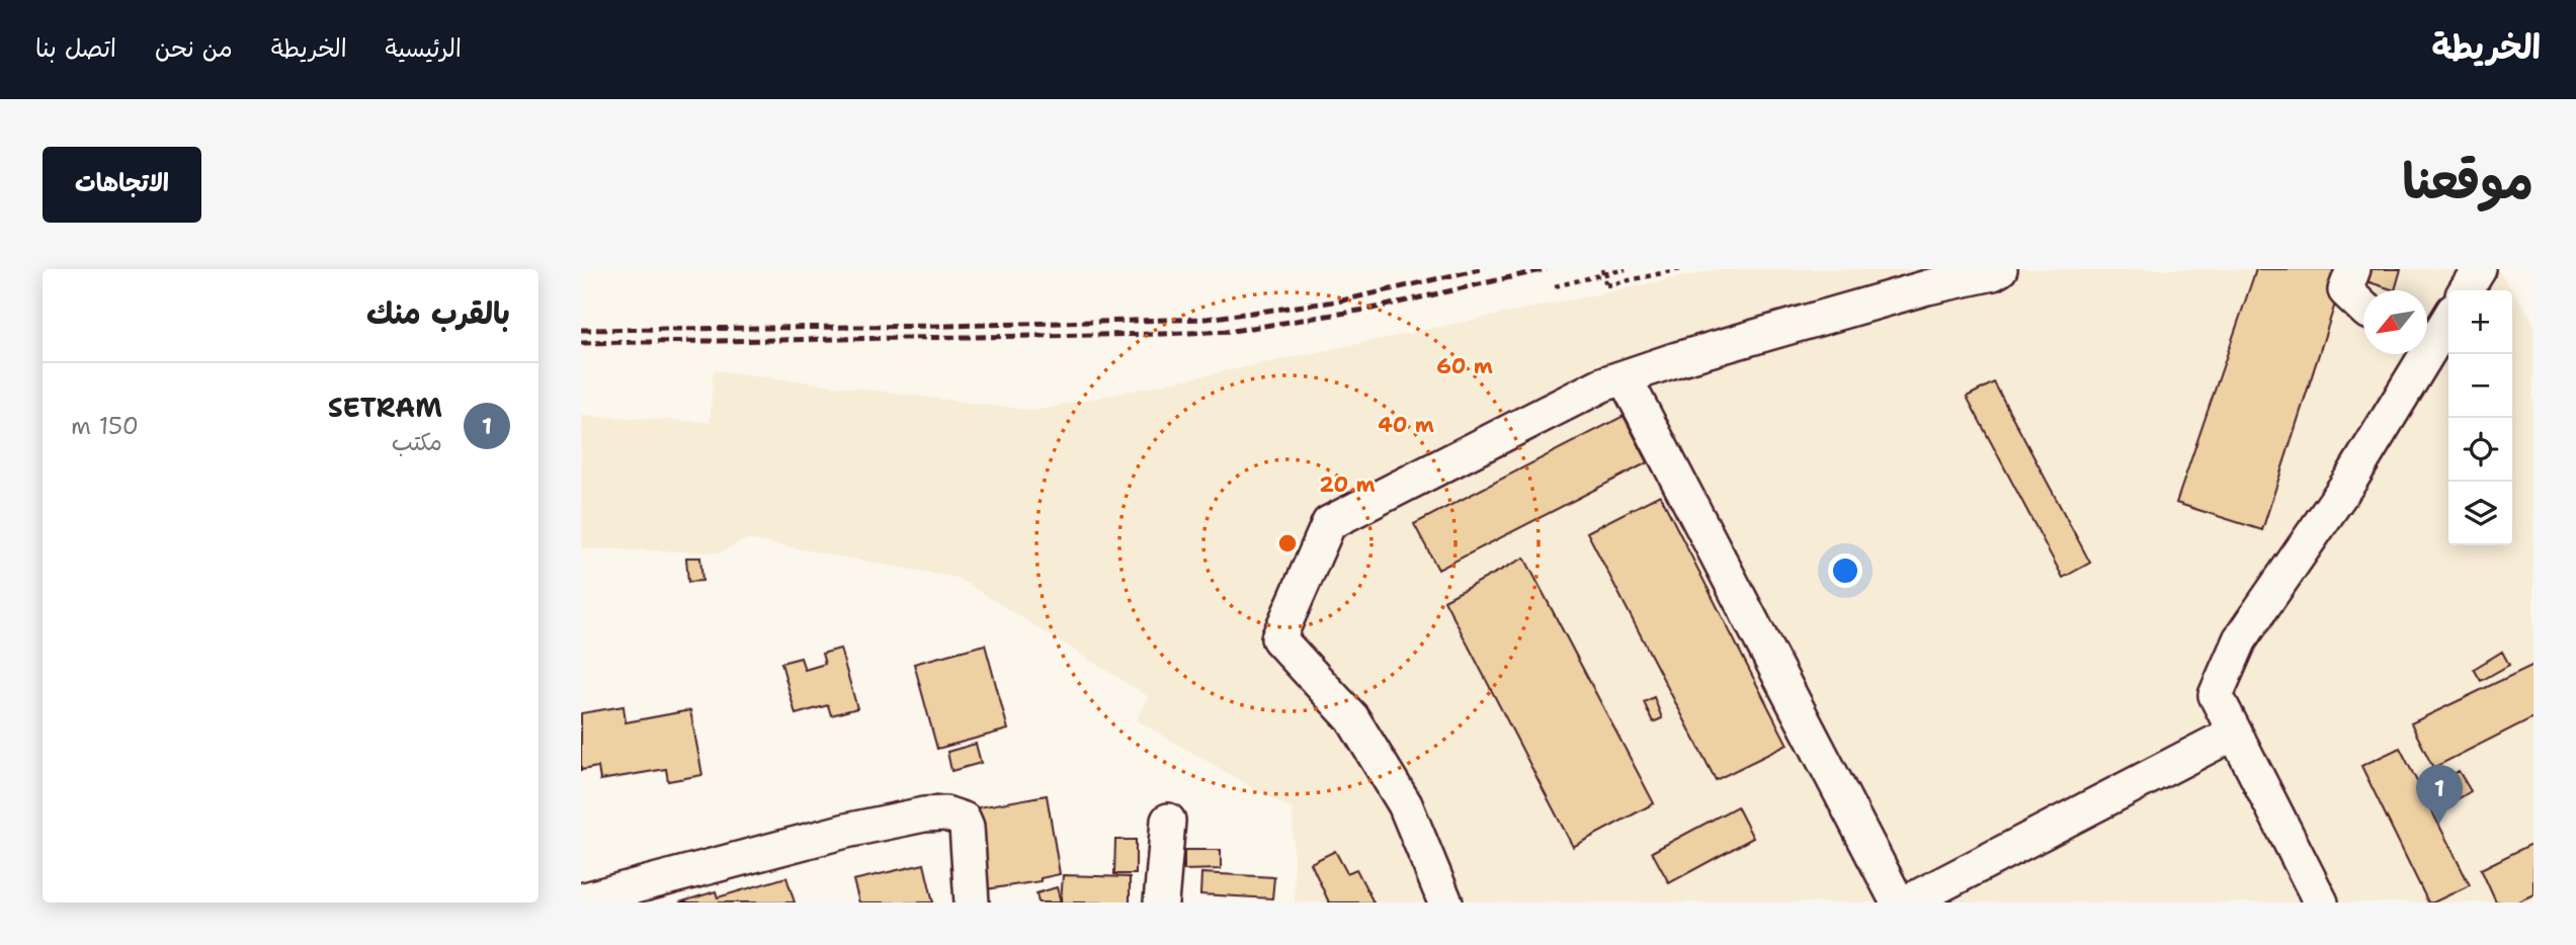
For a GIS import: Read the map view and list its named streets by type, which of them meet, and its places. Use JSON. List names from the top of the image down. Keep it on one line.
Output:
{"north":"bottom left","page":{"header":"الخريطة","nav":["الرئيسية","الخريطة","من نحن","اتصل بنا"],"title":"موقعنا","buttons":"الاتجاهات","heading":"بالقرب منك","map_buttons":["+","−"],"list":[{"mark":"1","name":"SETRAM","note":"مكتب","value":"150 m"}],"pins":"1"},"rings":["60 m","40 m","20 m"]}
